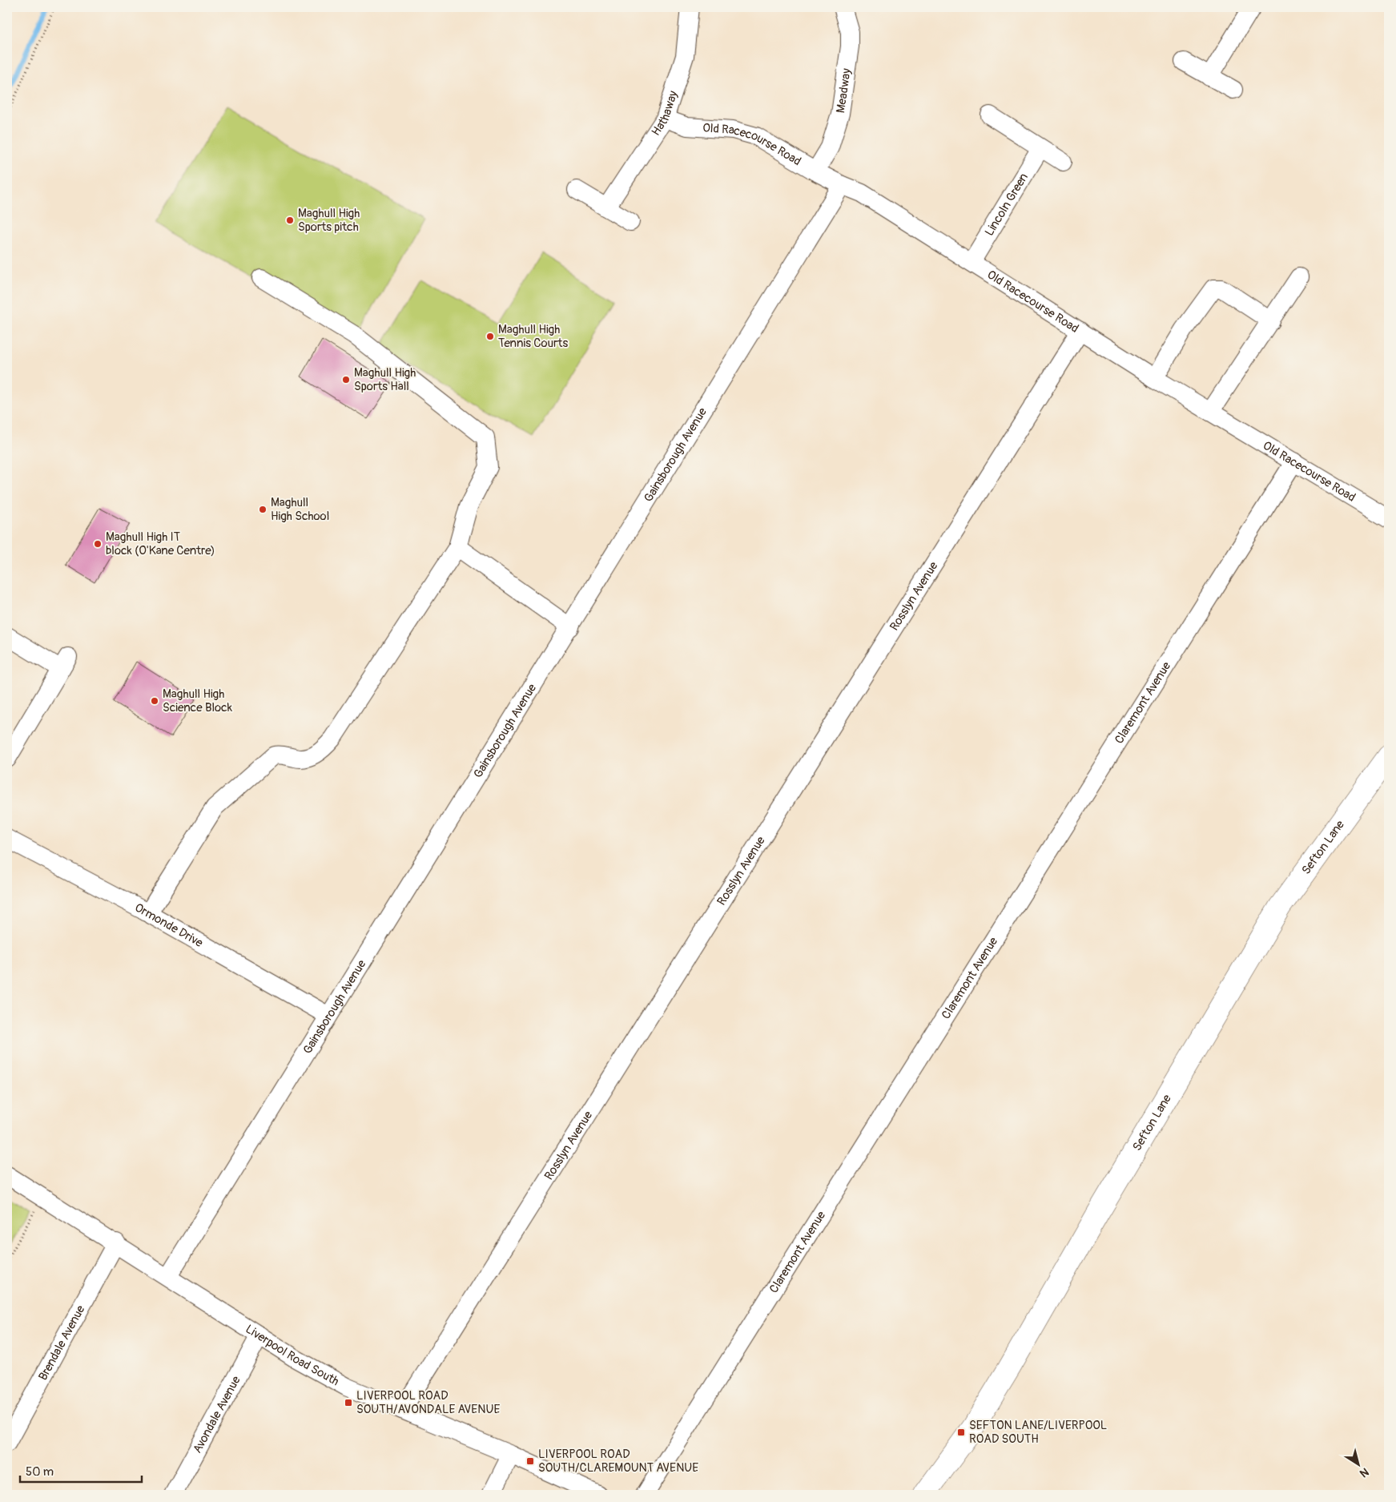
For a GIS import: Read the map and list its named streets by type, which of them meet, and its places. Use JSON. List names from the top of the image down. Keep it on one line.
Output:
{"streets":{"main road":["Sefton Lane"],"street":["Meadway","Hathaway","Old Racecourse Road","Lincoln Green","Gainsborough Avenue","Rosslyn Avenue","Claremont Avenue","Ormonde Drive","Brendale Avenue","Liverpool Road South","Avondale Avenue"]},"crossings":[["Meadway","Old Racecourse Road"],["Hathaway","Old Racecourse Road"],["Old Racecourse Road","Lincoln Green"],["Old Racecourse Road","Gainsborough Avenue"],["Old Racecourse Road","Rosslyn Avenue"],["Old Racecourse Road","Claremont Avenue"],["Gainsborough Avenue","Ormonde Drive"],["Gainsborough Avenue","Liverpool Road South"],["Rosslyn Avenue","Liverpool Road South"],["Brendale Avenue","Liverpool Road South"],["Liverpool Road South","Avondale Avenue"]],"places":{"other":["Maghull High Sports pitch","Maghull High Tennis Courts","Maghull High Sports Hall","Maghull High School","Maghull High IT block (O'Kane Centre)","Maghull High Science Block"],"transit":["LIVERPOOL ROAD SOUTH/AVONDALE AVENUE","SEFTON LANE/LIVERPOOL ROAD SOUTH","LIVERPOOL ROAD SOUTH/CLAREMOUNT AVENUE"]},"scale_bar":"50 m","north":"bottom right"}
